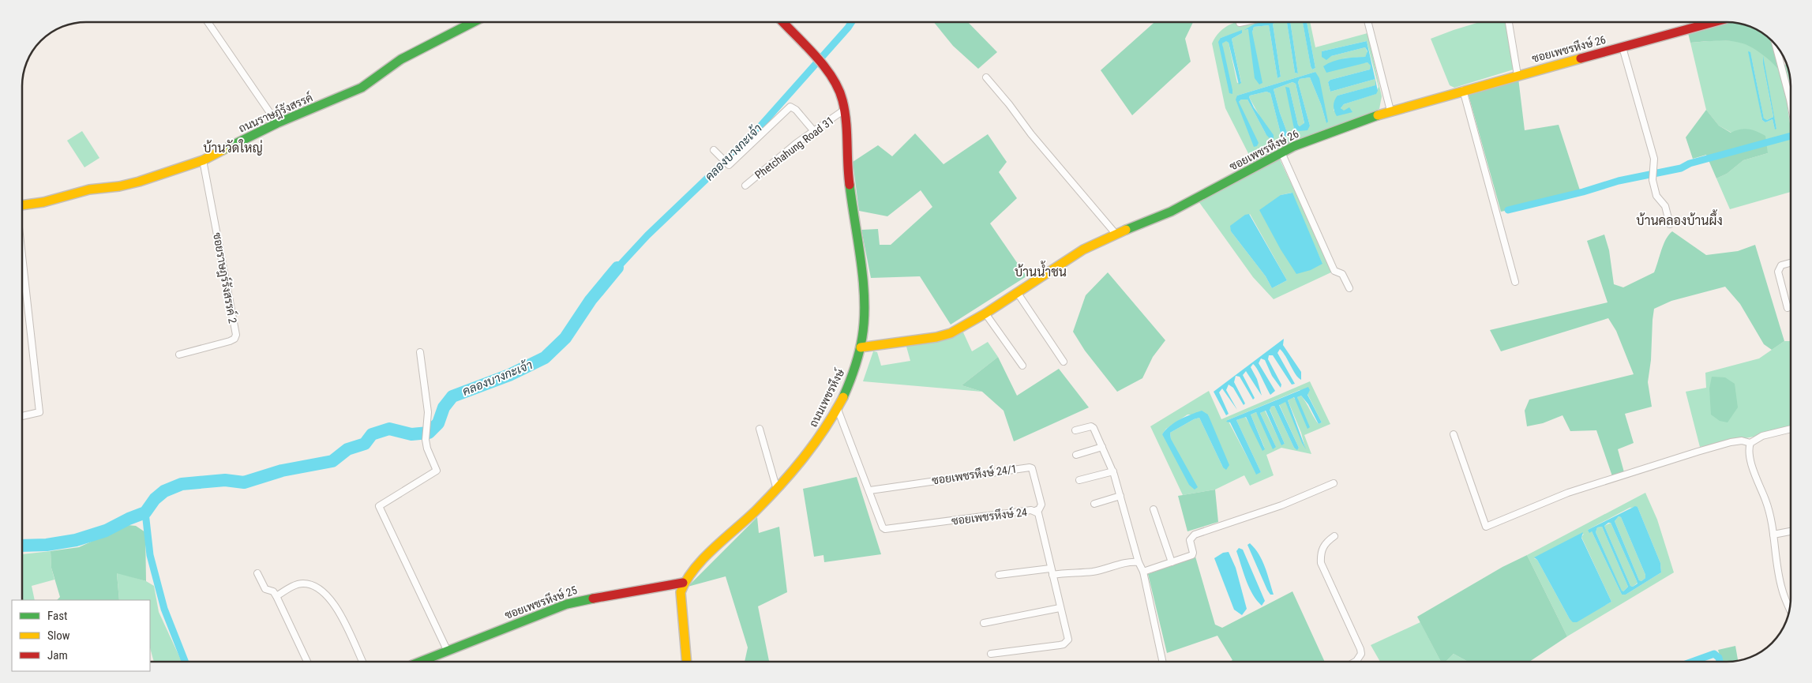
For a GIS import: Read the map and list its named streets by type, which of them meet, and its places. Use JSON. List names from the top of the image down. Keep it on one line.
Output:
{"streets":{"street":["ซอยเพชรหึงษ์ 26","ถนนราษฎ์รังสรรค์","Phetchahung Road 31","ซอยราษฎร์รังสรรค์ 2","ถนนเพชรหึงษ์","ซอยเพชรหึงษ์ 24/1","ซอยเพชรหึงษ์ 24","ซอยเพชรหึงษ์ 25"]},"crossings":[["ซอยเพชรหึงษ์ 26","ถนนเพชรหึงษ์"],["ถนนราษฎ์รังสรรค์","ซอยราษฎร์รังสรรค์ 2"],["Phetchahung Road 31","ถนนเพชรหึงษ์"],["ถนนเพชรหึงษ์","ซอยเพชรหึงษ์ 24"],["ถนนเพชรหึงษ์","ซอยเพชรหึงษ์ 25"],["ซอยเพชรหึงษ์ 24/1","ซอยเพชรหึงษ์ 24"]],"districts":["บ้านวัดใหญ่","บ้านคลองบ้านผึ้ง","บ้านน้ำชน"],"water":["คลองบางกะเจ้า"],"legend":["Fast","Slow","Jam"]}
